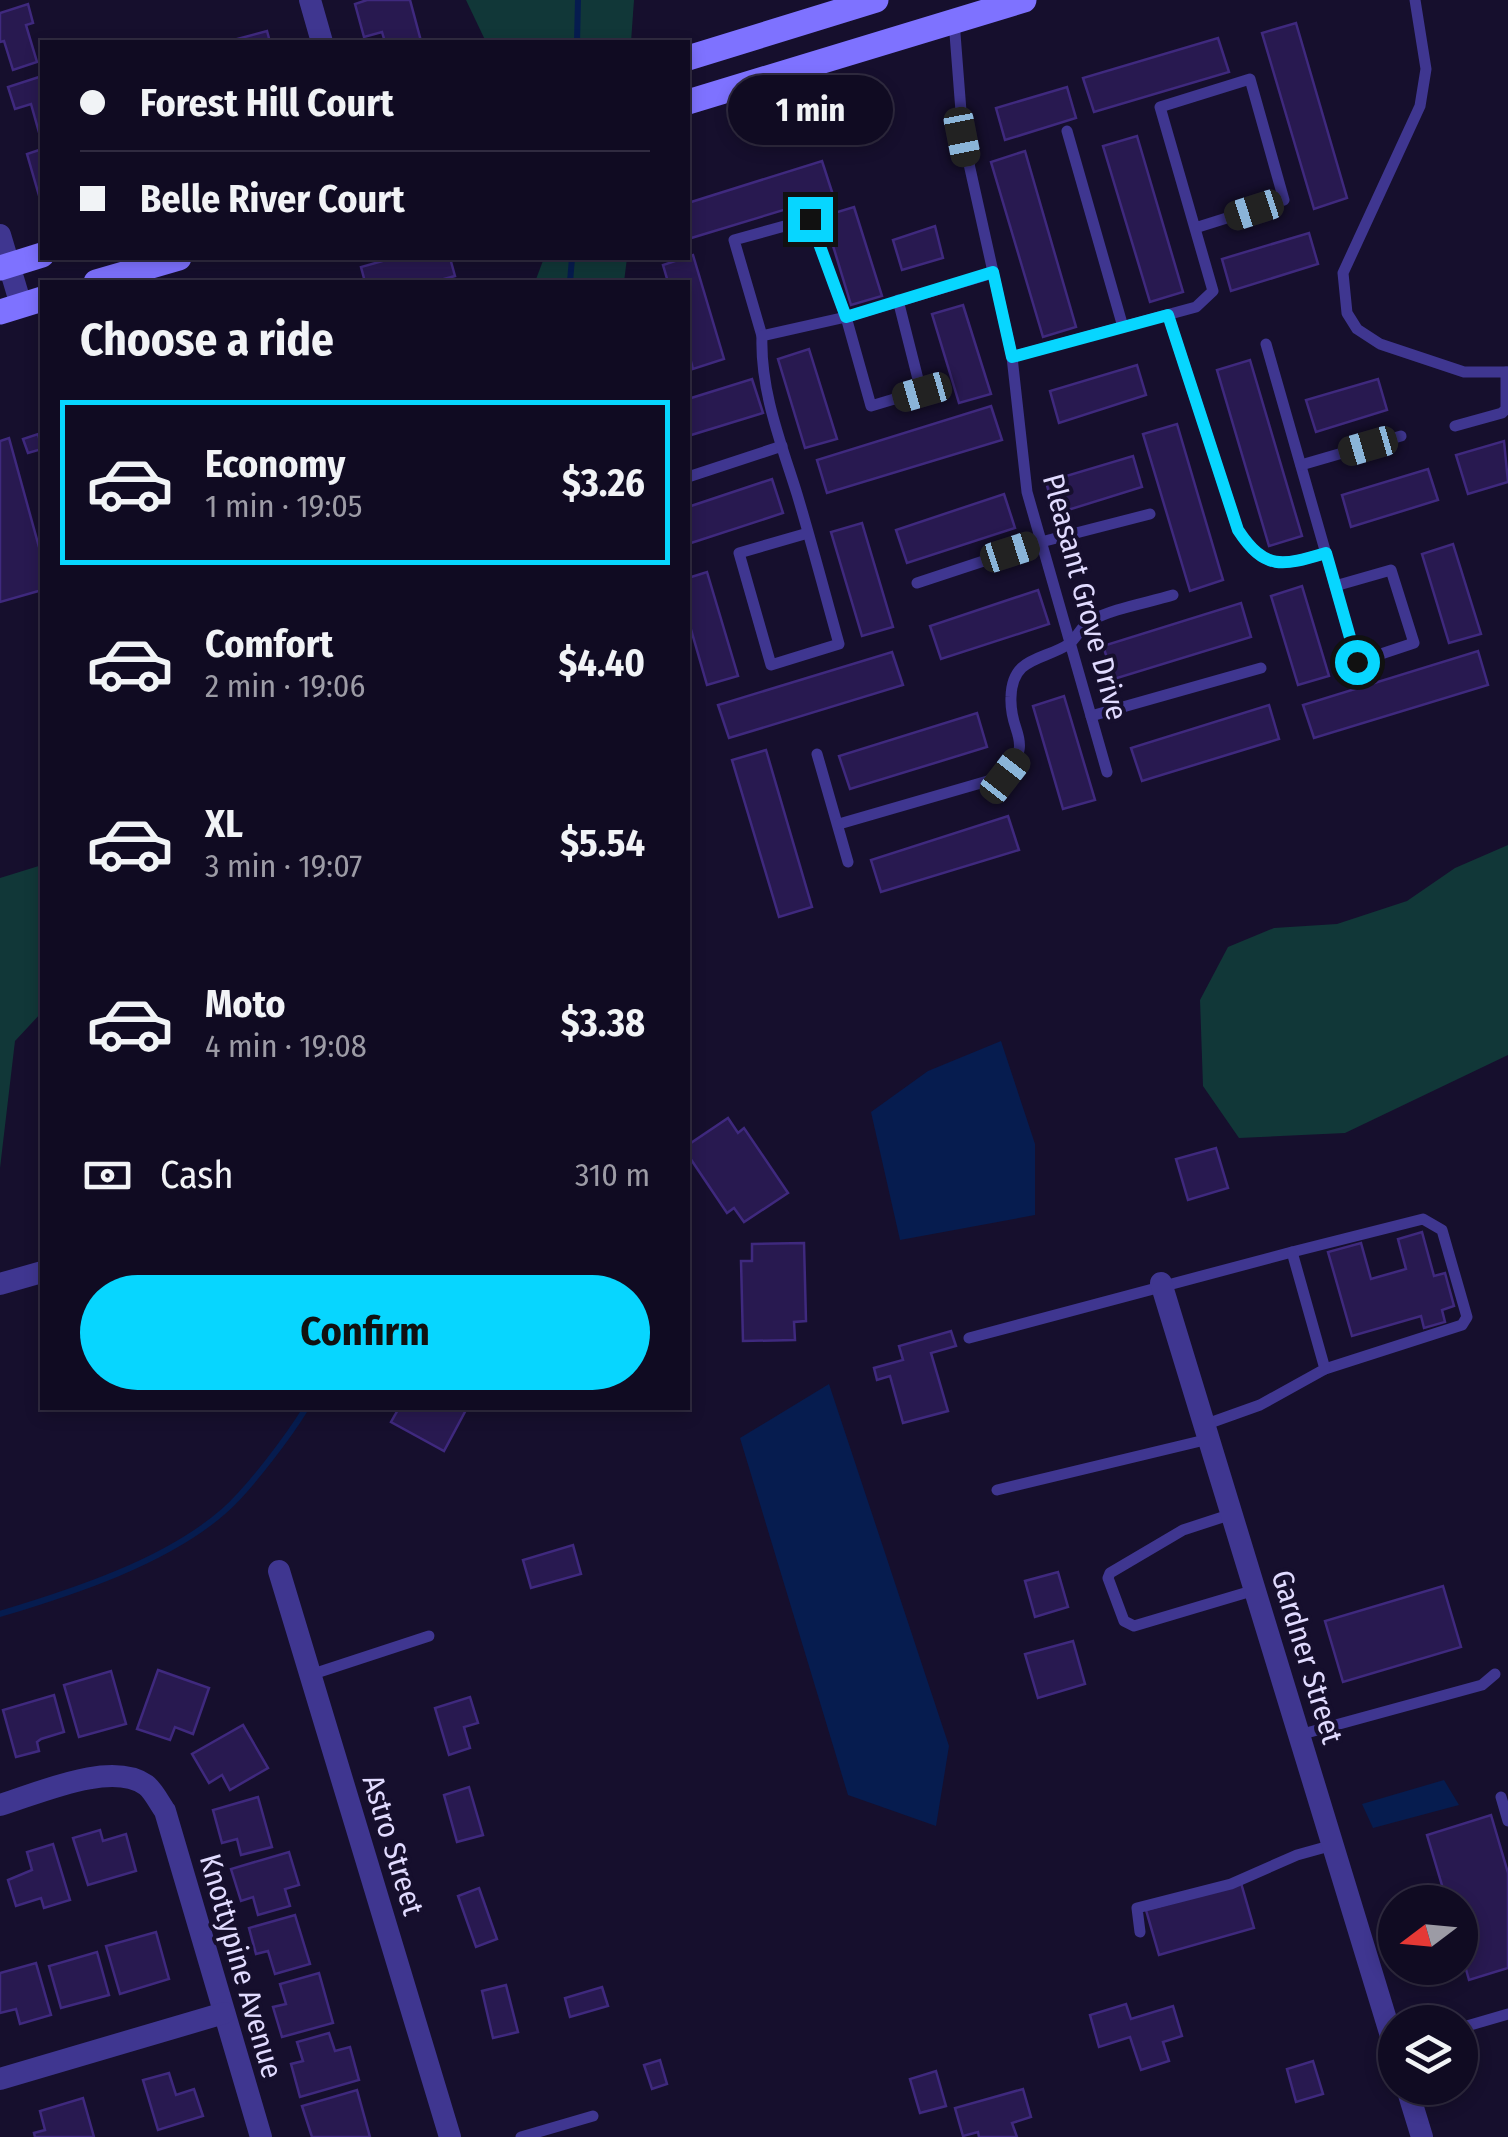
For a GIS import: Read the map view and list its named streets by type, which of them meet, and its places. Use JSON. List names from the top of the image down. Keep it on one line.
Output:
{"streets":{"street":["Gardner Street","Astro Street","Knottypine Avenue"],"lane":["Pleasant Grove Drive"]},"north":"left","page":{"banner":["Forest Hill Court","Belle River Court"],"bubble":"1 min","heading":"Choose a ride","list":[{"name":"Economy","note":"1 min · 19:05","value":"$3.26"},{"name":"Comfort","note":"2 min · 19:06","value":"$4.40"},{"name":"XL","note":"3 min · 19:07","value":"$5.54"},{"name":"Moto","note":"4 min · 19:08","value":"$3.38"}],"pay":["Cash","310 m"],"buttons":"Confirm"}}
